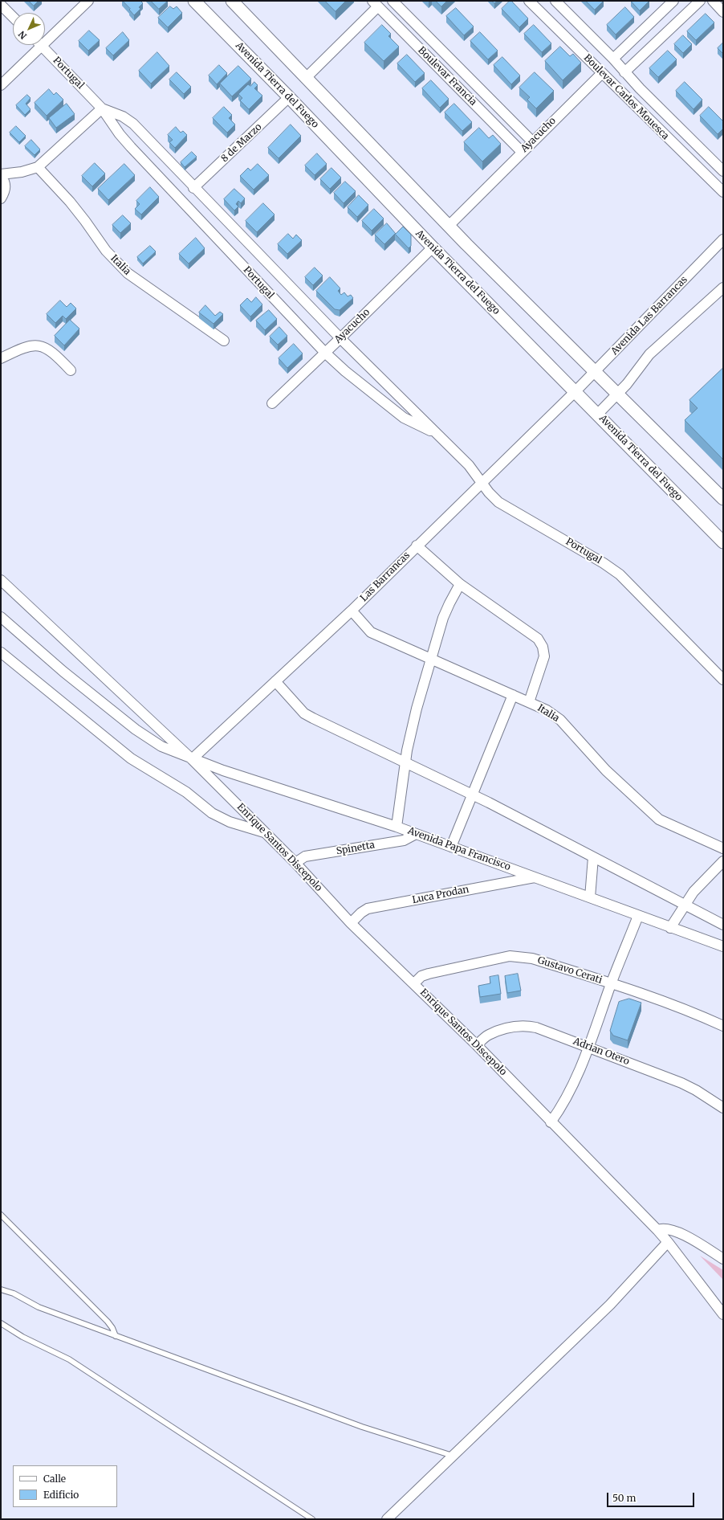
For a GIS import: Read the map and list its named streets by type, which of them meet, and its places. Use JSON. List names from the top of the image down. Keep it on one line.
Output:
{"streets":{"street":["Portugal","Boulevar Francia","Avenida Tierra del Fuego","Boulevar Carlos Mouesca","Ayacucho","8 de Marzo","Italia","Avenida Las Barrancas","Las Barrancas","Enrique Santos Discepolo","Spinetta","Avenida Papa Francisco","Luca Prodan","Gustavo Cerati","Adrian Otero"]},"crossings":[["Portugal","Ayacucho"],["Portugal","8 de Marzo"],["Portugal","Las Barrancas"],["Boulevar Francia","Ayacucho"],["Avenida Tierra del Fuego","Ayacucho"],["Avenida Tierra del Fuego","8 de Marzo"],["Avenida Tierra del Fuego","Avenida Las Barrancas"],["Avenida Tierra del Fuego","Las Barrancas"],["Boulevar Carlos Mouesca","Ayacucho"],["Italia","Las Barrancas"],["Avenida Las Barrancas","Las Barrancas"],["Las Barrancas","Enrique Santos Discepolo"],["Las Barrancas","Avenida Papa Francisco"],["Enrique Santos Discepolo","Spinetta"],["Enrique Santos Discepolo","Avenida Papa Francisco"],["Enrique Santos Discepolo","Luca Prodan"],["Enrique Santos Discepolo","Gustavo Cerati"],["Enrique Santos Discepolo","Adrian Otero"],["Spinetta","Avenida Papa Francisco"],["Avenida Papa Francisco","Luca Prodan"]],"legend":["Calle","Edificio"],"scale_bar":"50 m","north":"bottom left"}
